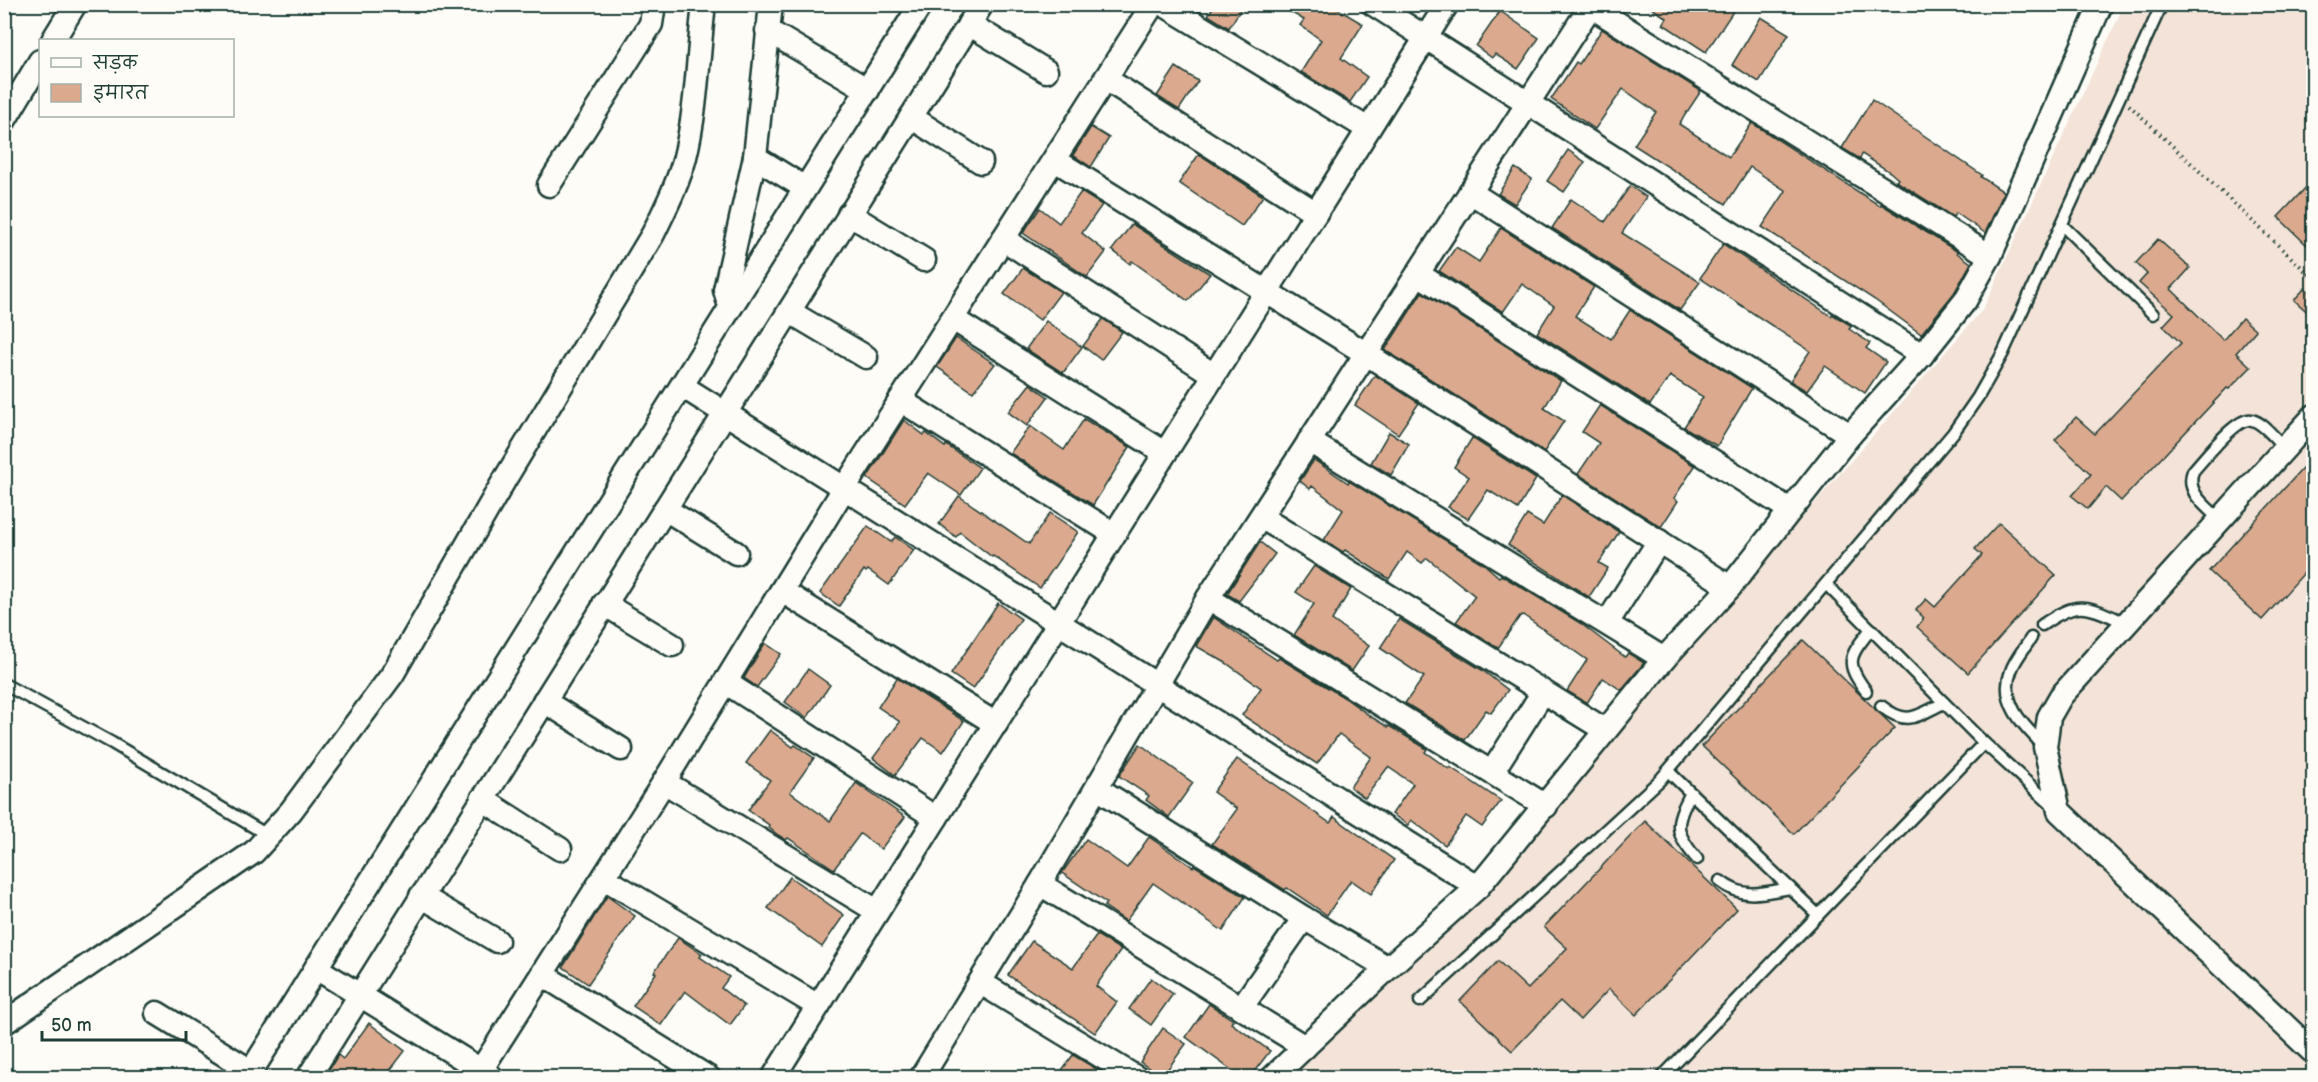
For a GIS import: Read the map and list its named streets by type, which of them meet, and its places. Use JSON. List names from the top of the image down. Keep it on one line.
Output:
{"legend":["सड़क","इमारत"],"scale_bar":"50 m"}
